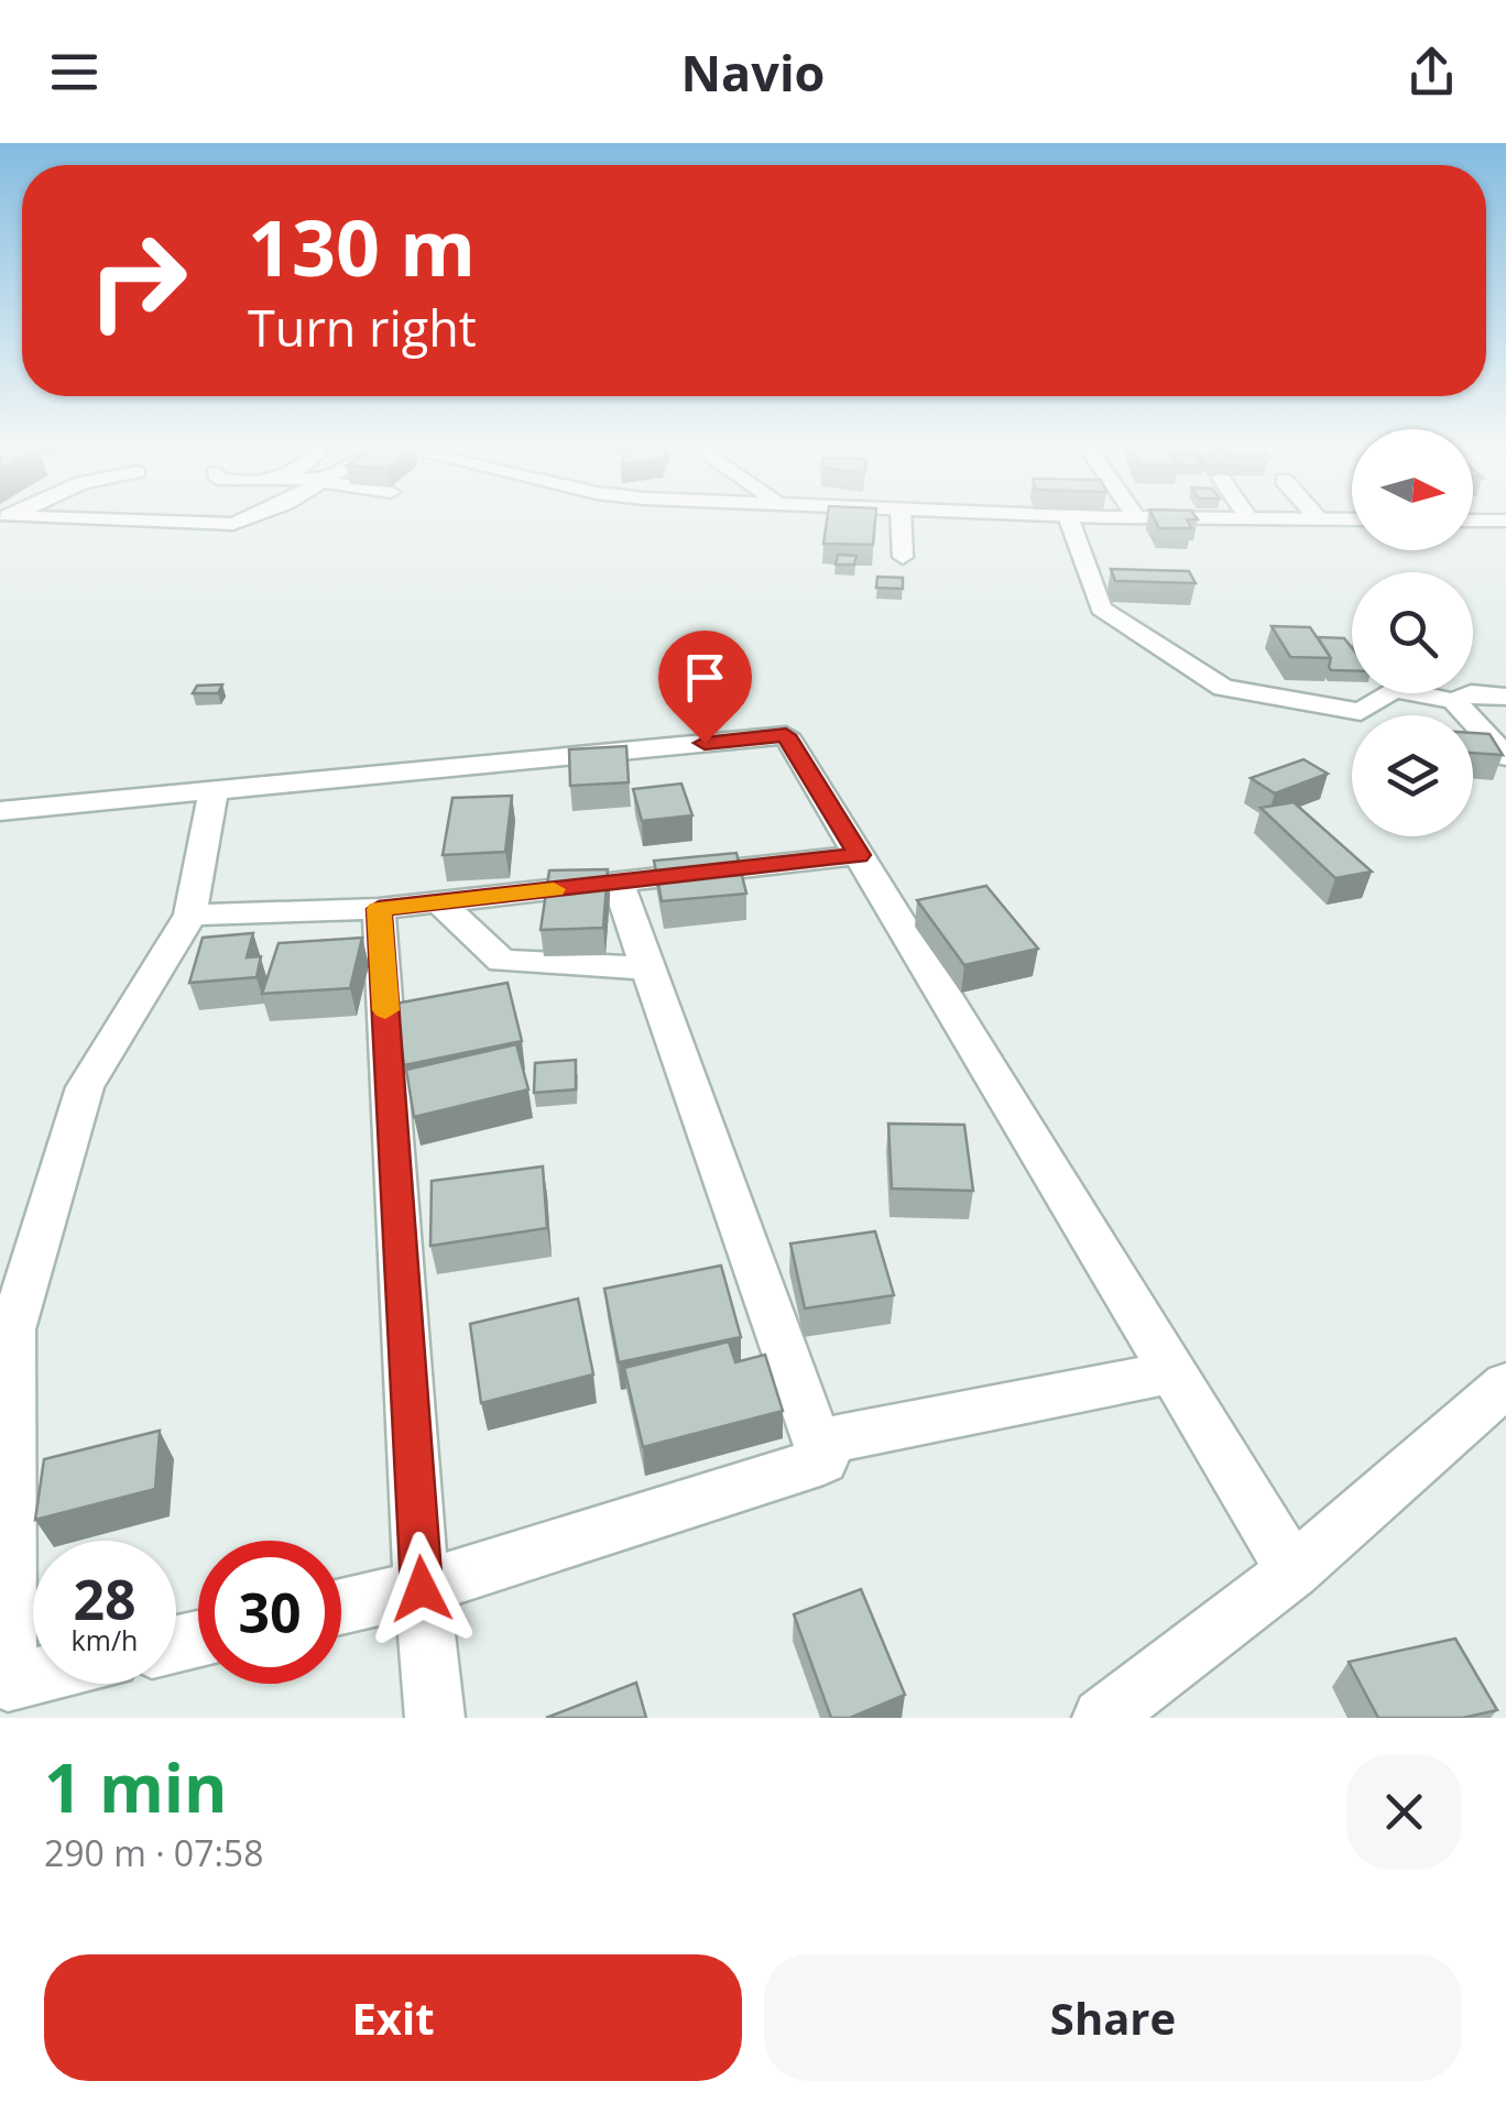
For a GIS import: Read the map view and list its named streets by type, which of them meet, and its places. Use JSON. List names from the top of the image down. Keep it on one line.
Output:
{"north":"right","page":{"header":"Navio","turn":["130 m","Turn right"],"speed":"28 km/h","limit":"30","heading":["1 min","290 m · 07:58"],"buttons":["Exit","Share"]}}
